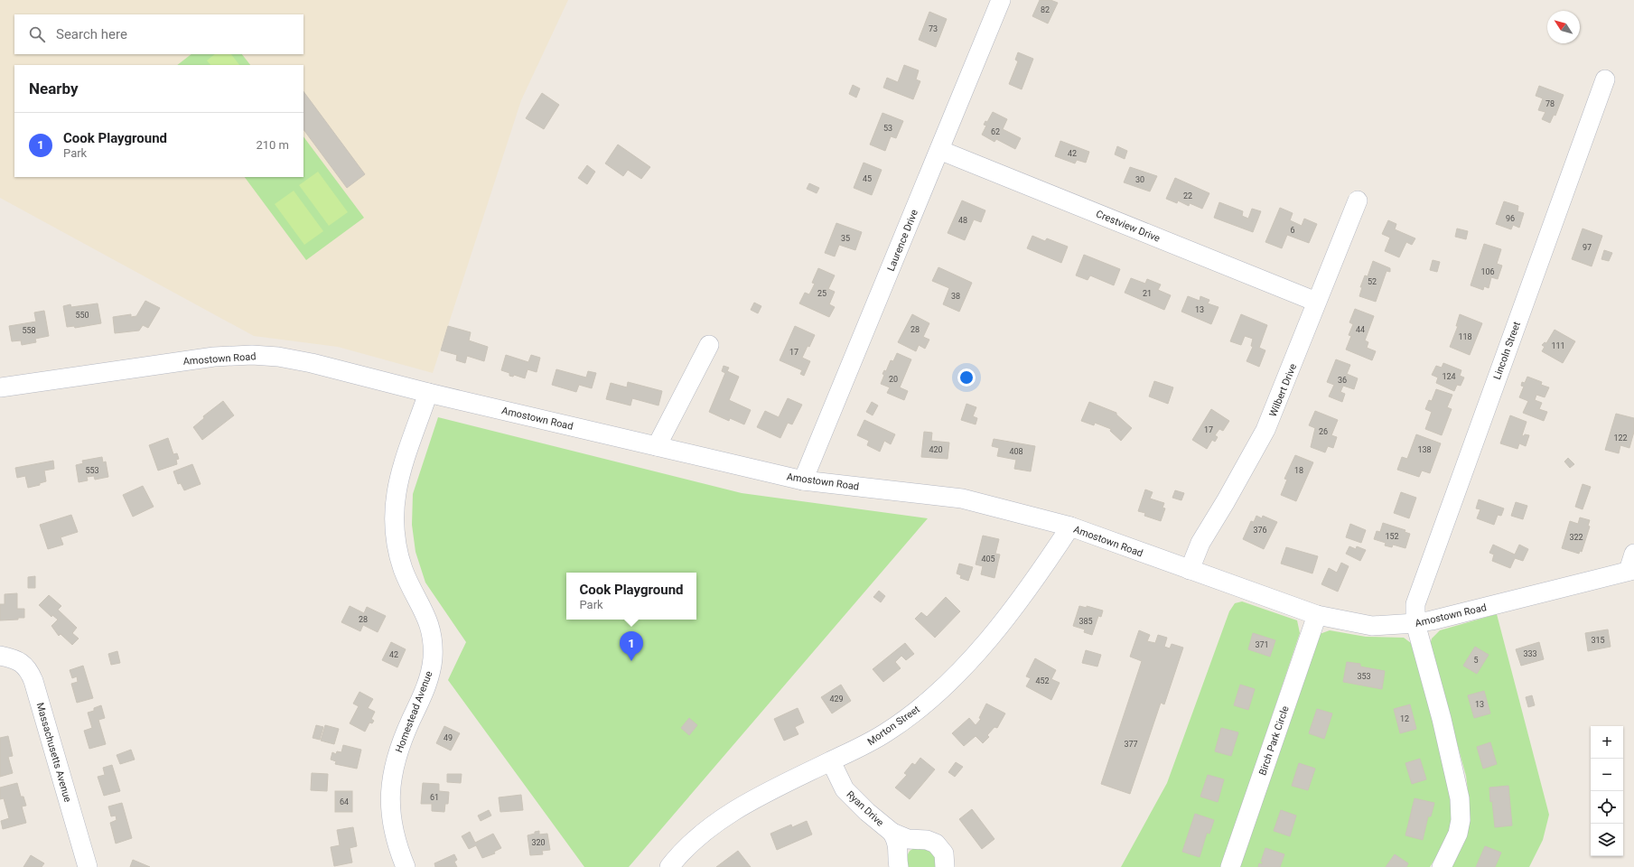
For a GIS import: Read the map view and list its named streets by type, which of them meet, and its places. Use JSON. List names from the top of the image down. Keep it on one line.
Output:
{"streets":{"street":["Crestview Drive","Laurence Drive","Lincoln Street","Amostown Road","Wilbert Drive","Homestead Avenue","Morton Street","Birch Park Circle","Massachusetts Avenue","Ryan Drive"]},"crossings":[["Crestview Drive","Laurence Drive"],["Crestview Drive","Wilbert Drive"],["Laurence Drive","Amostown Road"],["Lincoln Street","Amostown Road"],["Amostown Road","Wilbert Drive"],["Amostown Road","Homestead Avenue"],["Amostown Road","Morton Street"],["Amostown Road","Birch Park Circle"],["Morton Street","Ryan Drive"]],"house_numbers":["82","73","78","53","62","42","45","30","22","96","48","6","35","97","106","52","25","21","38","13","550","28","44","558","118","111","17","124","20","36","17","26","122","420","138","408","553","18","376","152","322","405","28","385","315","371","333","42","5","353","452","429","13","12","49","377","61","64","320"],"north":"top left","page":{"search":"Search here","heading":"Nearby","list":[{"mark":"1","name":"Cook Playground","note":"Park","value":"210 m"}],"popup":["Cook Playground","Park"],"pins":"1","map_buttons":["+","−"]}}
